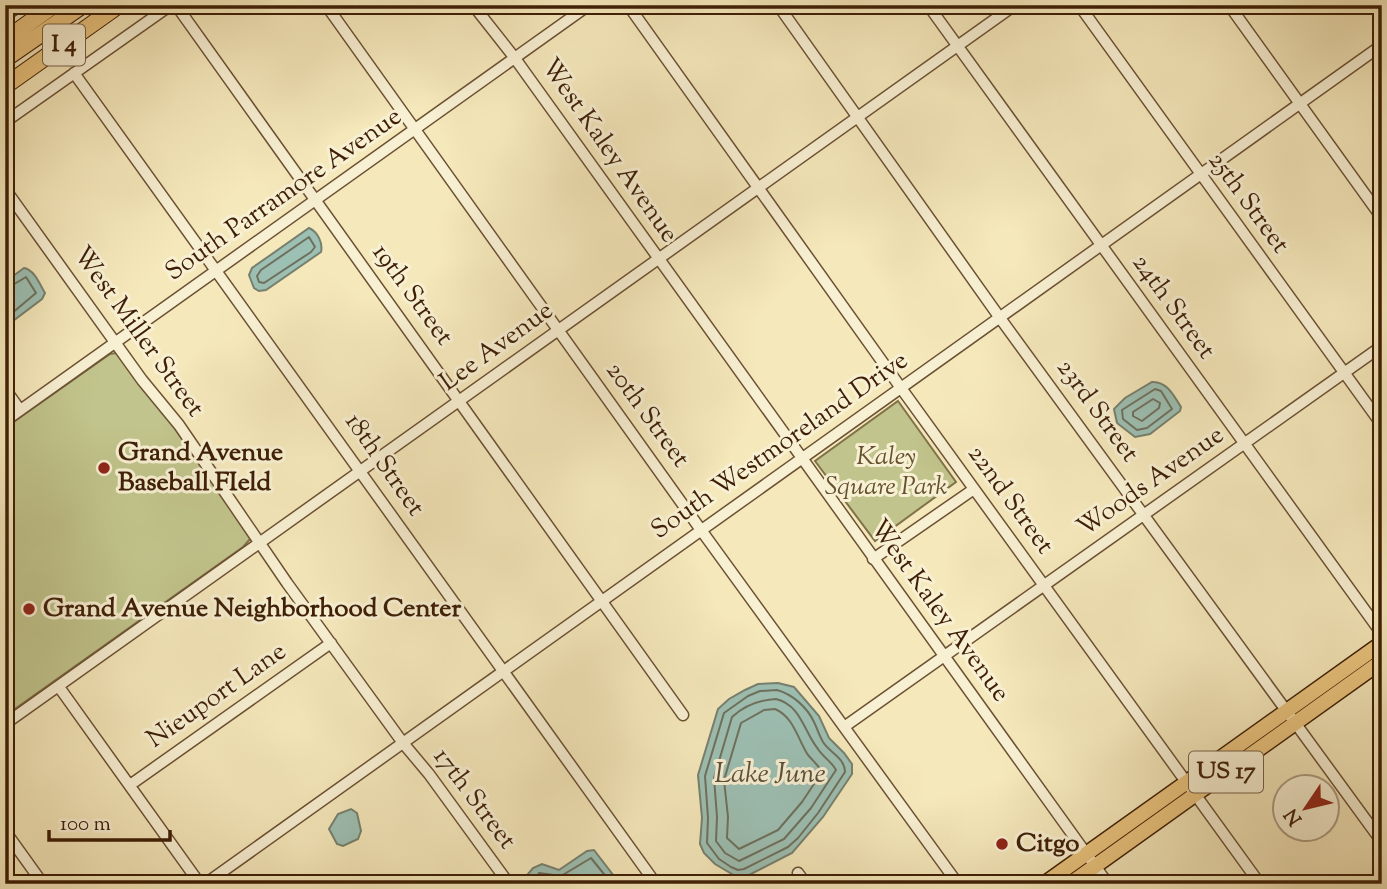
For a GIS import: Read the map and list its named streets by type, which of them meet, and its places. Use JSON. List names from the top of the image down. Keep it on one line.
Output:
{"streets":{"highway":["I 4"],"main road":["US 17"],"street":["West Kaley Avenue","South Parramore Avenue","25th Street","19th Street","24th Street","West Miller Street","Lee Avenue","23rd Street","20th Street","South Westmoreland Drive","18th Street","Woods Avenue","22nd Street","Nieuport Lane","17th Street"]},"crossings":[["West Kaley Avenue","South Parramore Avenue"],["West Kaley Avenue","Lee Avenue"],["West Kaley Avenue","South Westmoreland Drive"],["West Kaley Avenue","Woods Avenue"],["West Kaley Avenue","US 17"],["South Parramore Avenue","19th Street"],["South Parramore Avenue","West Miller Street"],["South Parramore Avenue","20th Street"],["South Parramore Avenue","18th Street"],["25th Street","South Westmoreland Drive"],["25th Street","Woods Avenue"],["19th Street","Lee Avenue"],["19th Street","South Westmoreland Drive"],["24th Street","Lee Avenue"],["24th Street","South Westmoreland Drive"],["24th Street","Woods Avenue"],["West Miller Street","Lee Avenue"],["West Miller Street","South Westmoreland Drive"],["West Miller Street","Nieuport Lane"],["West Miller Street","17th Street"],["Lee Avenue","23rd Street"],["Lee Avenue","20th Street"],["Lee Avenue","18th Street"],["Lee Avenue","22nd Street"],["23rd Street","South Westmoreland Drive"],["23rd Street","Woods Avenue"],["23rd Street","US 17"],["20th Street","South Westmoreland Drive"],["20th Street","Woods Avenue"],["South Westmoreland Drive","18th Street"],["South Westmoreland Drive","22nd Street"],["South Westmoreland Drive","17th Street"],["Woods Avenue","22nd Street"],["22nd Street","US 17"]],"water":["Lake June"],"parks":["Kaley Square Park"],"places":["Grand Avenue Baseball FIeld","Grand Avenue Neighborhood Center","Citgo"],"scale_bar":"100 m","north":"bottom left"}
